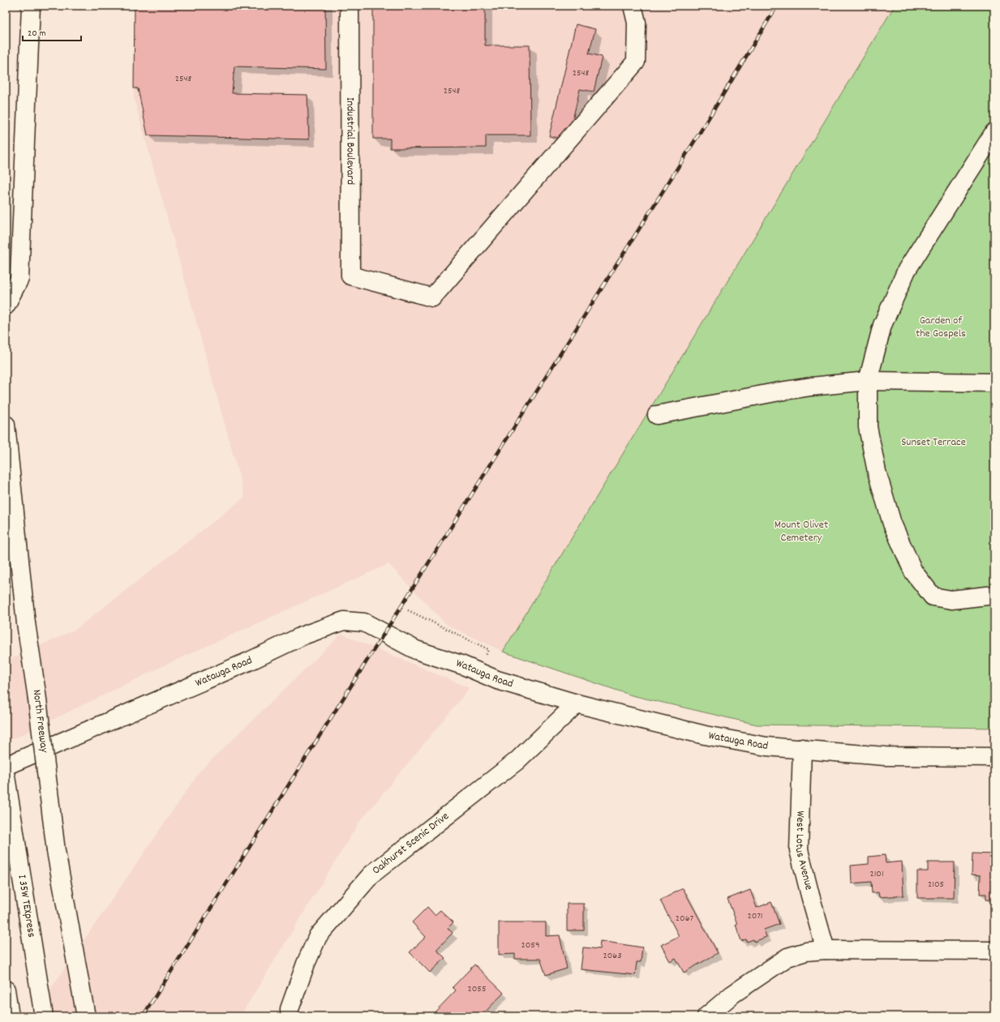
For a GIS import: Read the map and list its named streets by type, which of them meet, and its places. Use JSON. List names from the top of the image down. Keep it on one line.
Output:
{"streets":{"main road":["Industrial Boulevard","Watauga Road","North Freeway","Oakhurst Scenic Drive","West Lotus Avenue","I 35W TEXpress"]},"crossings":[["Watauga Road","Oakhurst Scenic Drive"],["Watauga Road","West Lotus Avenue"]],"parks":["Garden of the Gospels","Sunset Terrace","Mount Olivet Cemetery"],"house_numbers":["2548","2548","2548","2101","2105","2071","2067","2059","2063","2055"],"scale_bar":"20 m"}
